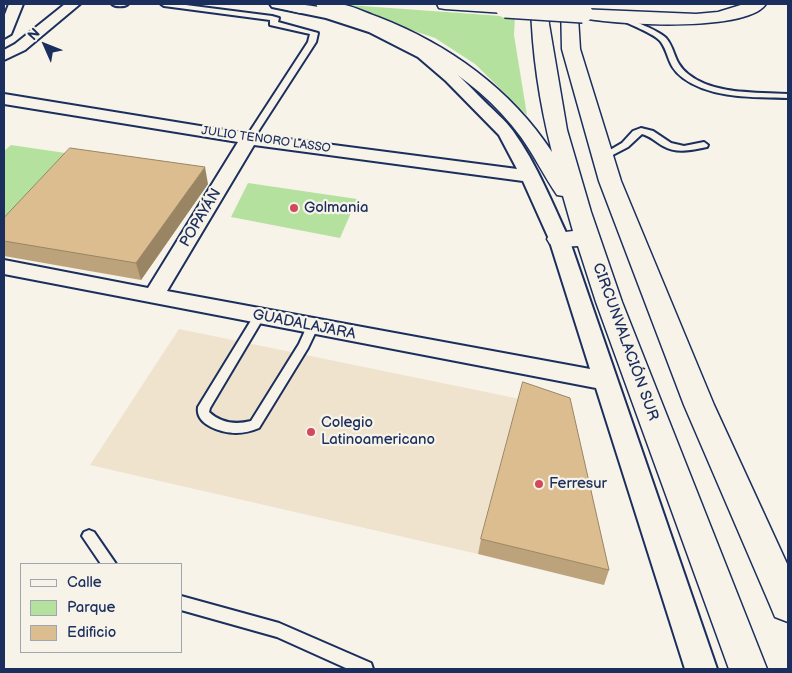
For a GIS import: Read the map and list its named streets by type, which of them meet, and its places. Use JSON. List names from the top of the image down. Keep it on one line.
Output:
{"streets":{"main road":["CIRCUNVALACIÓN SUR"],"street":["JULIO TENORO LASSO","POPAYÁN","GUADALAJARA"]},"crossings":[["JULIO TENORO LASSO","POPAYÁN"],["POPAYÁN","GUADALAJARA"]],"places":["Golmania","Colegio Latinoamericano","Ferresur"],"legend":["Calle","Parque","Edificio"],"north":"top left"}
